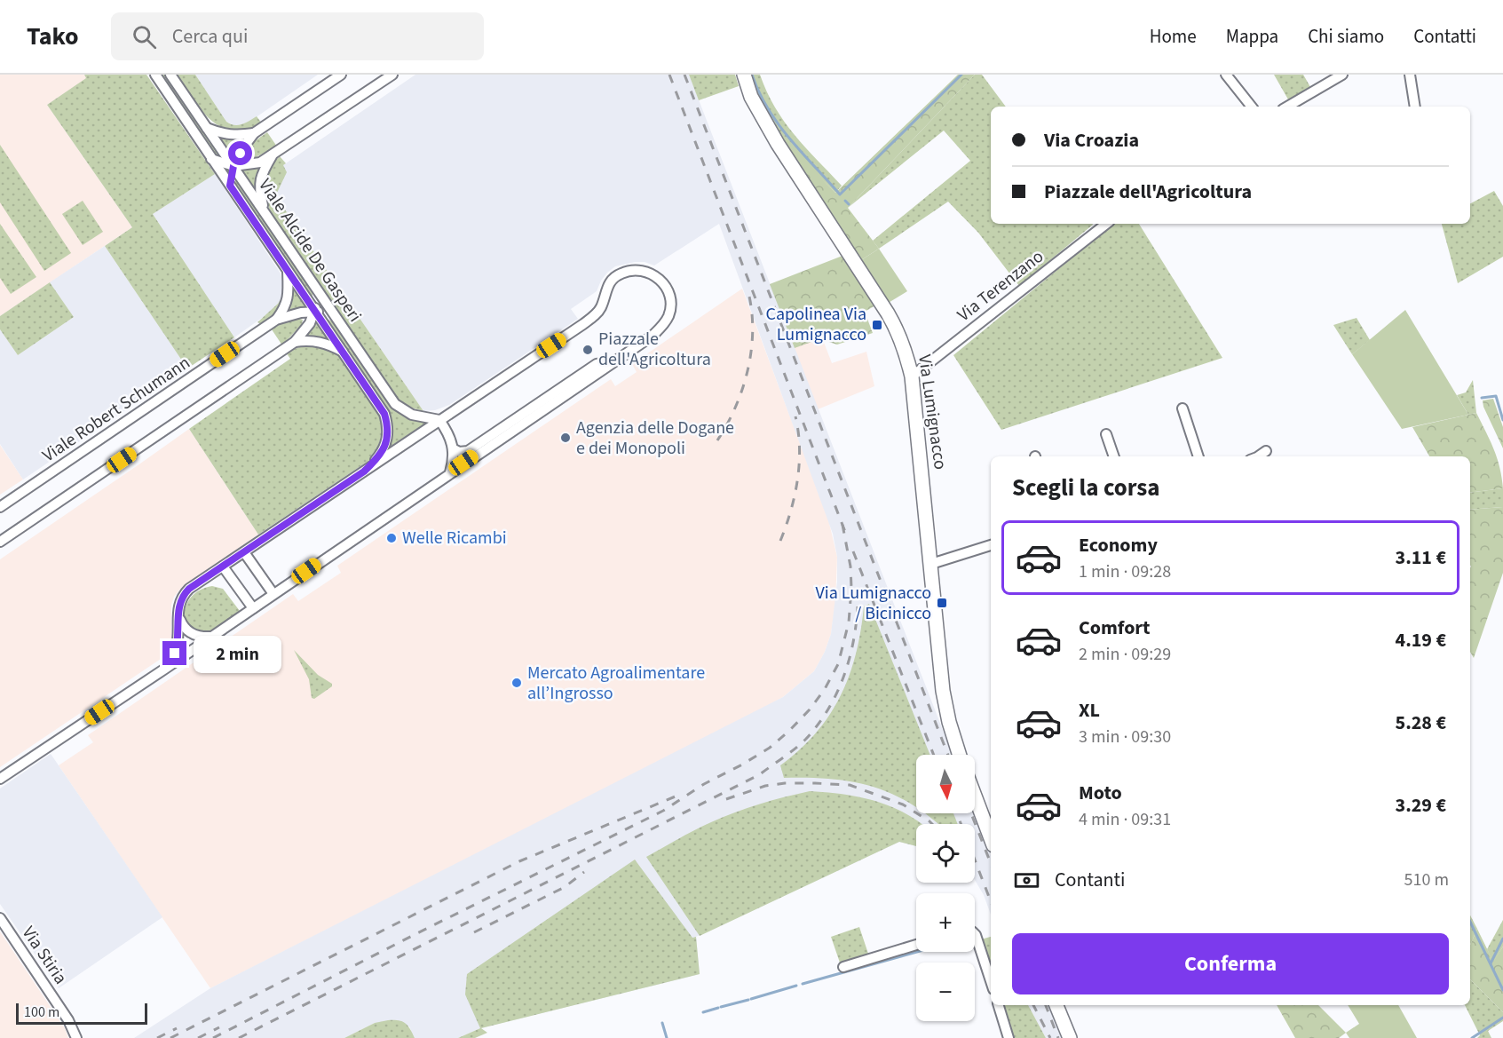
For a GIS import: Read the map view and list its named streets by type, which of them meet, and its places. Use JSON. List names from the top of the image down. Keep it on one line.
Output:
{"streets":{"main road":["Via Lumignacco"],"street":["Viale Alcide De Gasperi","Via Terenzano","Viale Robert Schumann","Via Stiria"]},"crossings":[["Viale Alcide De Gasperi","Viale Robert Schumann"],["Via Terenzano","Via Lumignacco"]],"places":{"transit":["Capolinea Via Lumignacco","Via Lumignacco / Bicinicco"],"other":["Piazzale dell'Agricoltura","Agenzia delle Dogane e dei Monopoli","Welle Ricambi","Mercato Agroalimentare all’Ingrosso"]},"scale_bar":"100 m","north":"bottom","page":{"header":"Tako","search":"Cerca qui","nav":["Home","Mappa","Chi siamo","Contatti"],"banner":["Via Croazia","Piazzale dell'Agricoltura"],"heading":"Scegli la corsa","list":[{"name":"Economy","note":"1 min · 09:28","value":"3.11 €"},{"name":"Comfort","note":"2 min · 09:29","value":"4.19 €"},{"name":"XL","note":"3 min · 09:30","value":"5.28 €"},{"name":"Moto","note":"4 min · 09:31","value":"3.29 €"}],"bubble":"2 min","map_buttons":["+","−"],"pay":["Contanti","510 m"],"buttons":"Conferma","scale":"100 m"}}
